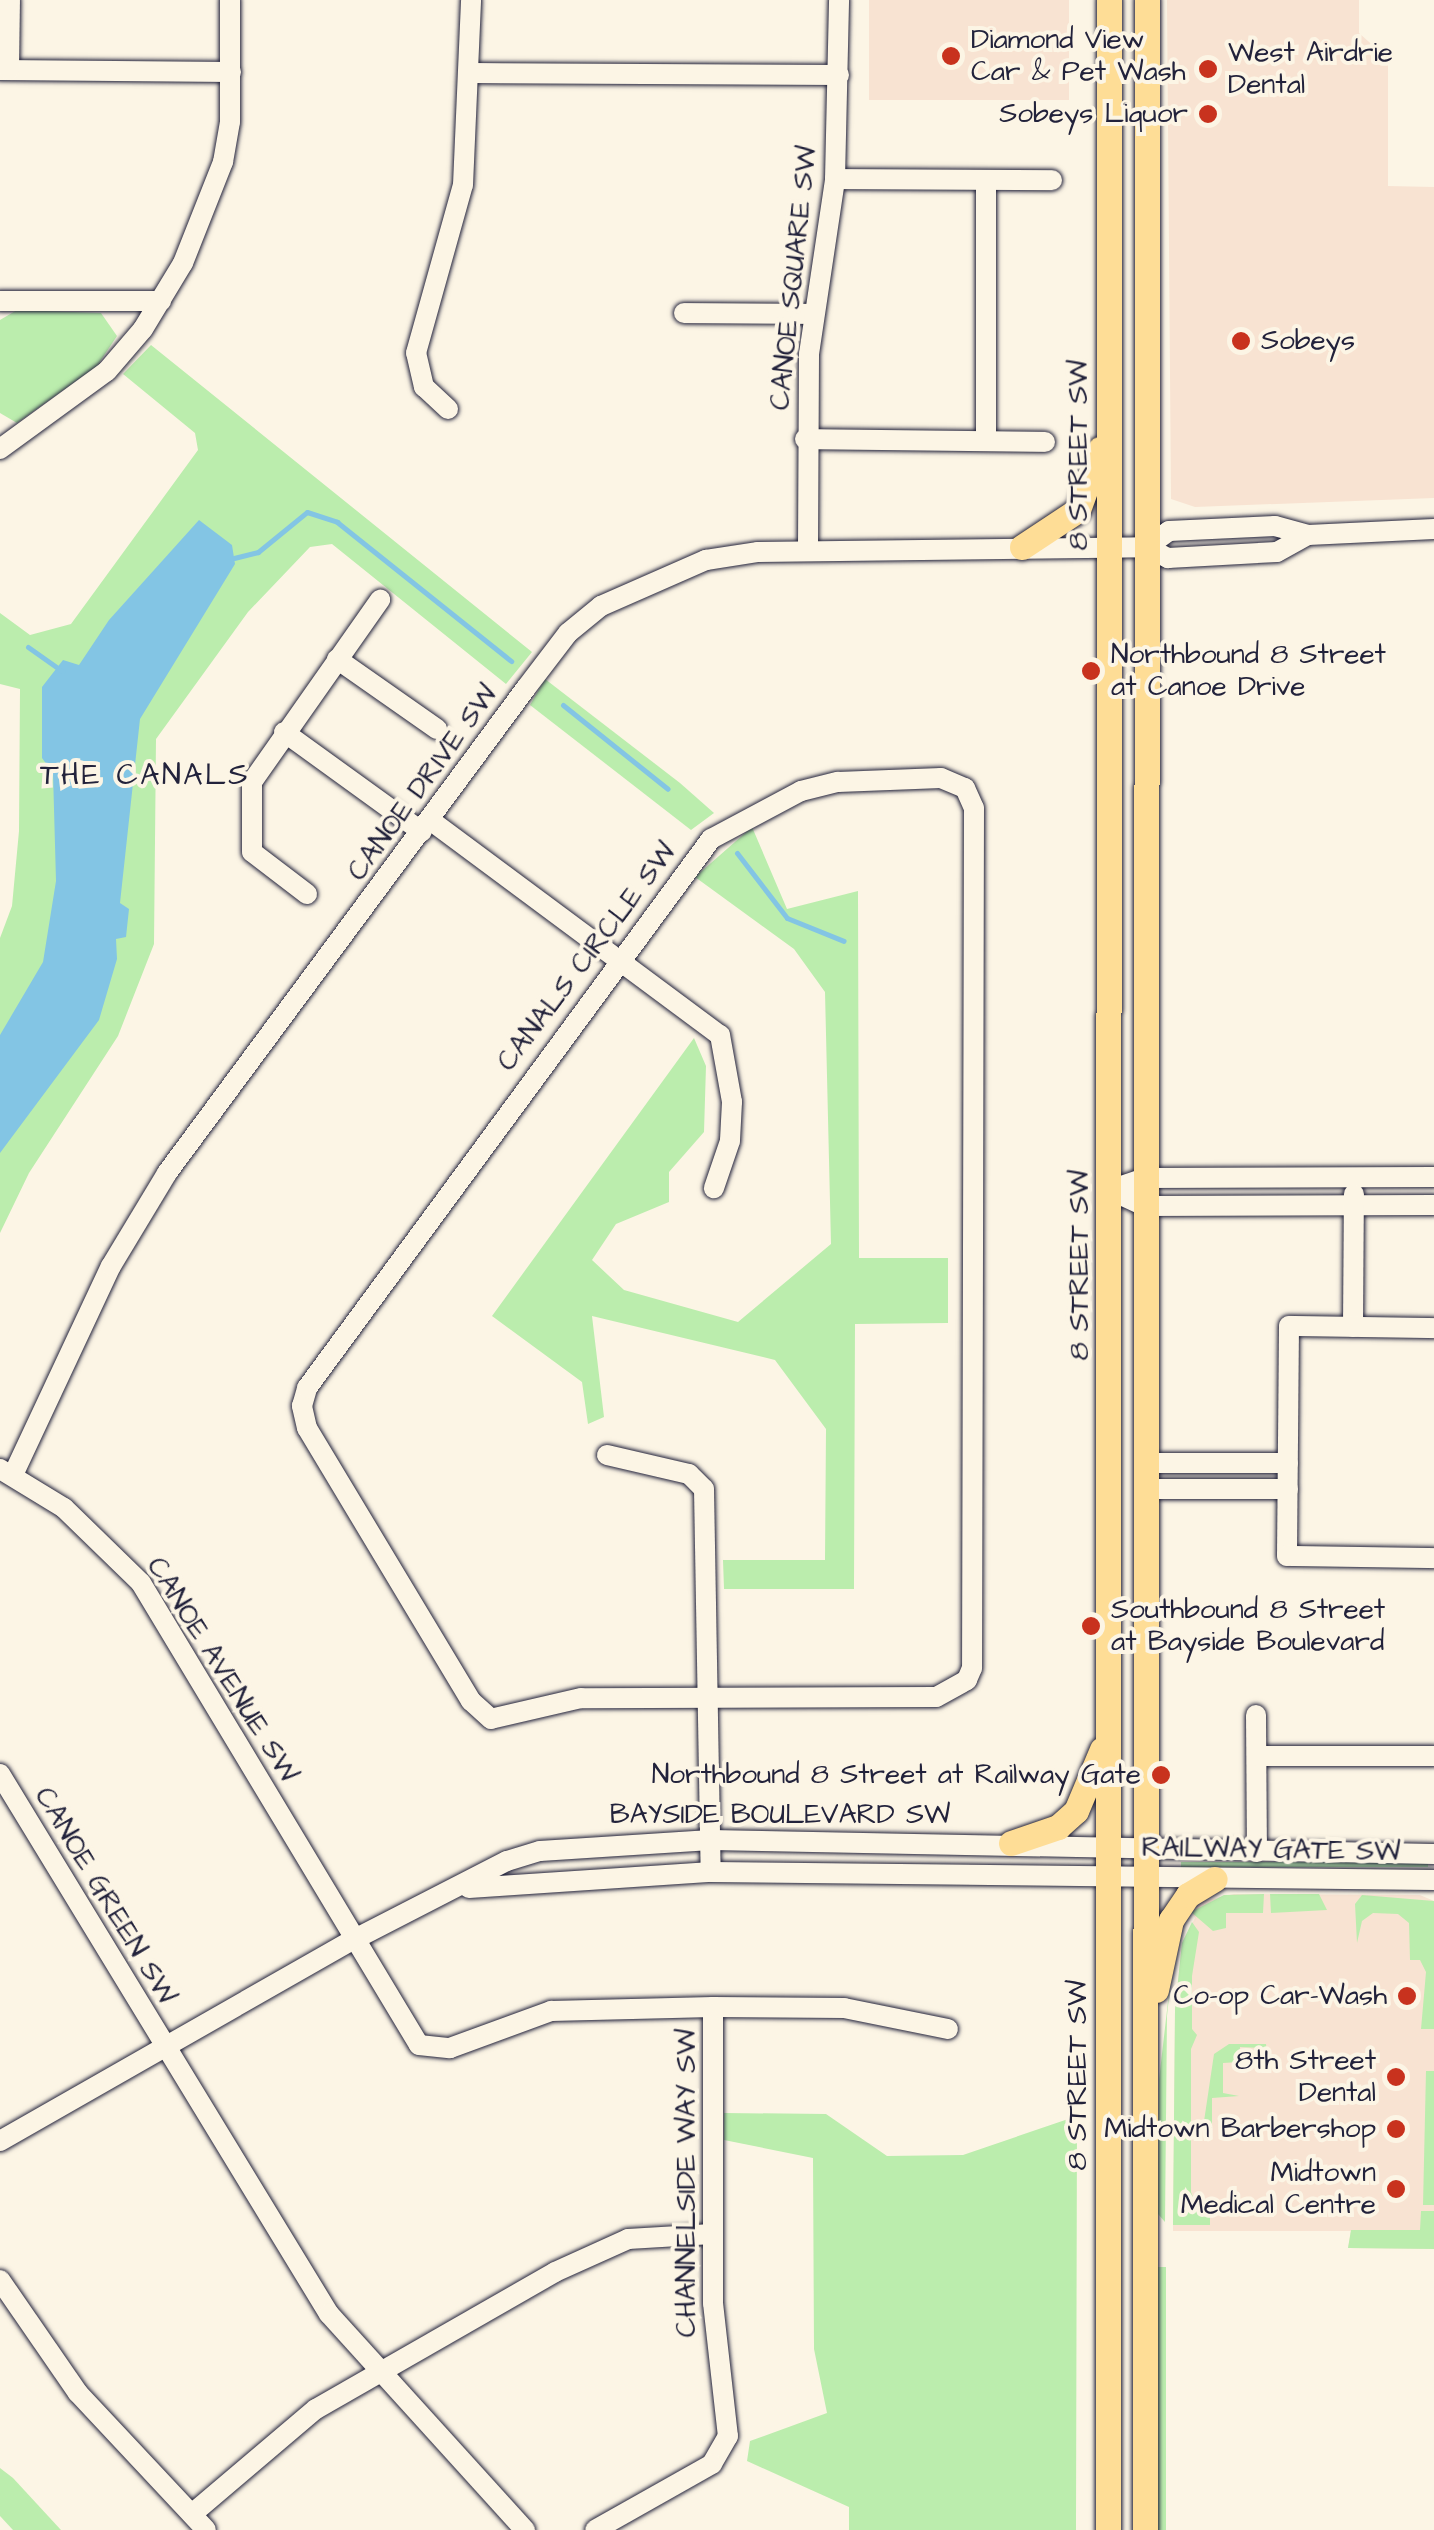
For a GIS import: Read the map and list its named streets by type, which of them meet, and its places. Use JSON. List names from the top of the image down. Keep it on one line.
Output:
{"streets":{"main road":["8 STREET SW"],"street":["CANOE SQUARE SW","CANOE DRIVE SW","CANALS CIRCLE SW","CANOE AVENUE SW","BAYSIDE BOULEVARD SW","RAILWAY GATE SW","CANOE GREEN SW","CHANNELSIDE WAY SW"]},"crossings":[["CANOE SQUARE SW","CANOE DRIVE SW"],["8 STREET SW","CANOE DRIVE SW"],["8 STREET SW","BAYSIDE BOULEVARD SW"],["8 STREET SW","RAILWAY GATE SW"],["CANOE DRIVE SW","CANOE AVENUE SW"],["CANOE AVENUE SW","BAYSIDE BOULEVARD SW"],["CANOE AVENUE SW","CHANNELSIDE WAY SW"],["BAYSIDE BOULEVARD SW","RAILWAY GATE SW"],["BAYSIDE BOULEVARD SW","CANOE GREEN SW"],["BAYSIDE BOULEVARD SW","CHANNELSIDE WAY SW"]],"districts":["THE CANALS"],"places":["Diamond View Car & Pet Wash","West Airdrie Dental","Sobeys Liquor","Sobeys","Northbound 8 Street at Canoe Drive","Southbound 8 Street at Bayside Boulevard","Northbound 8 Street at Railway Gate","Co-op Car-Wash","8th Street Dental","Midtown Barbershop","Midtown Medical Centre"]}
